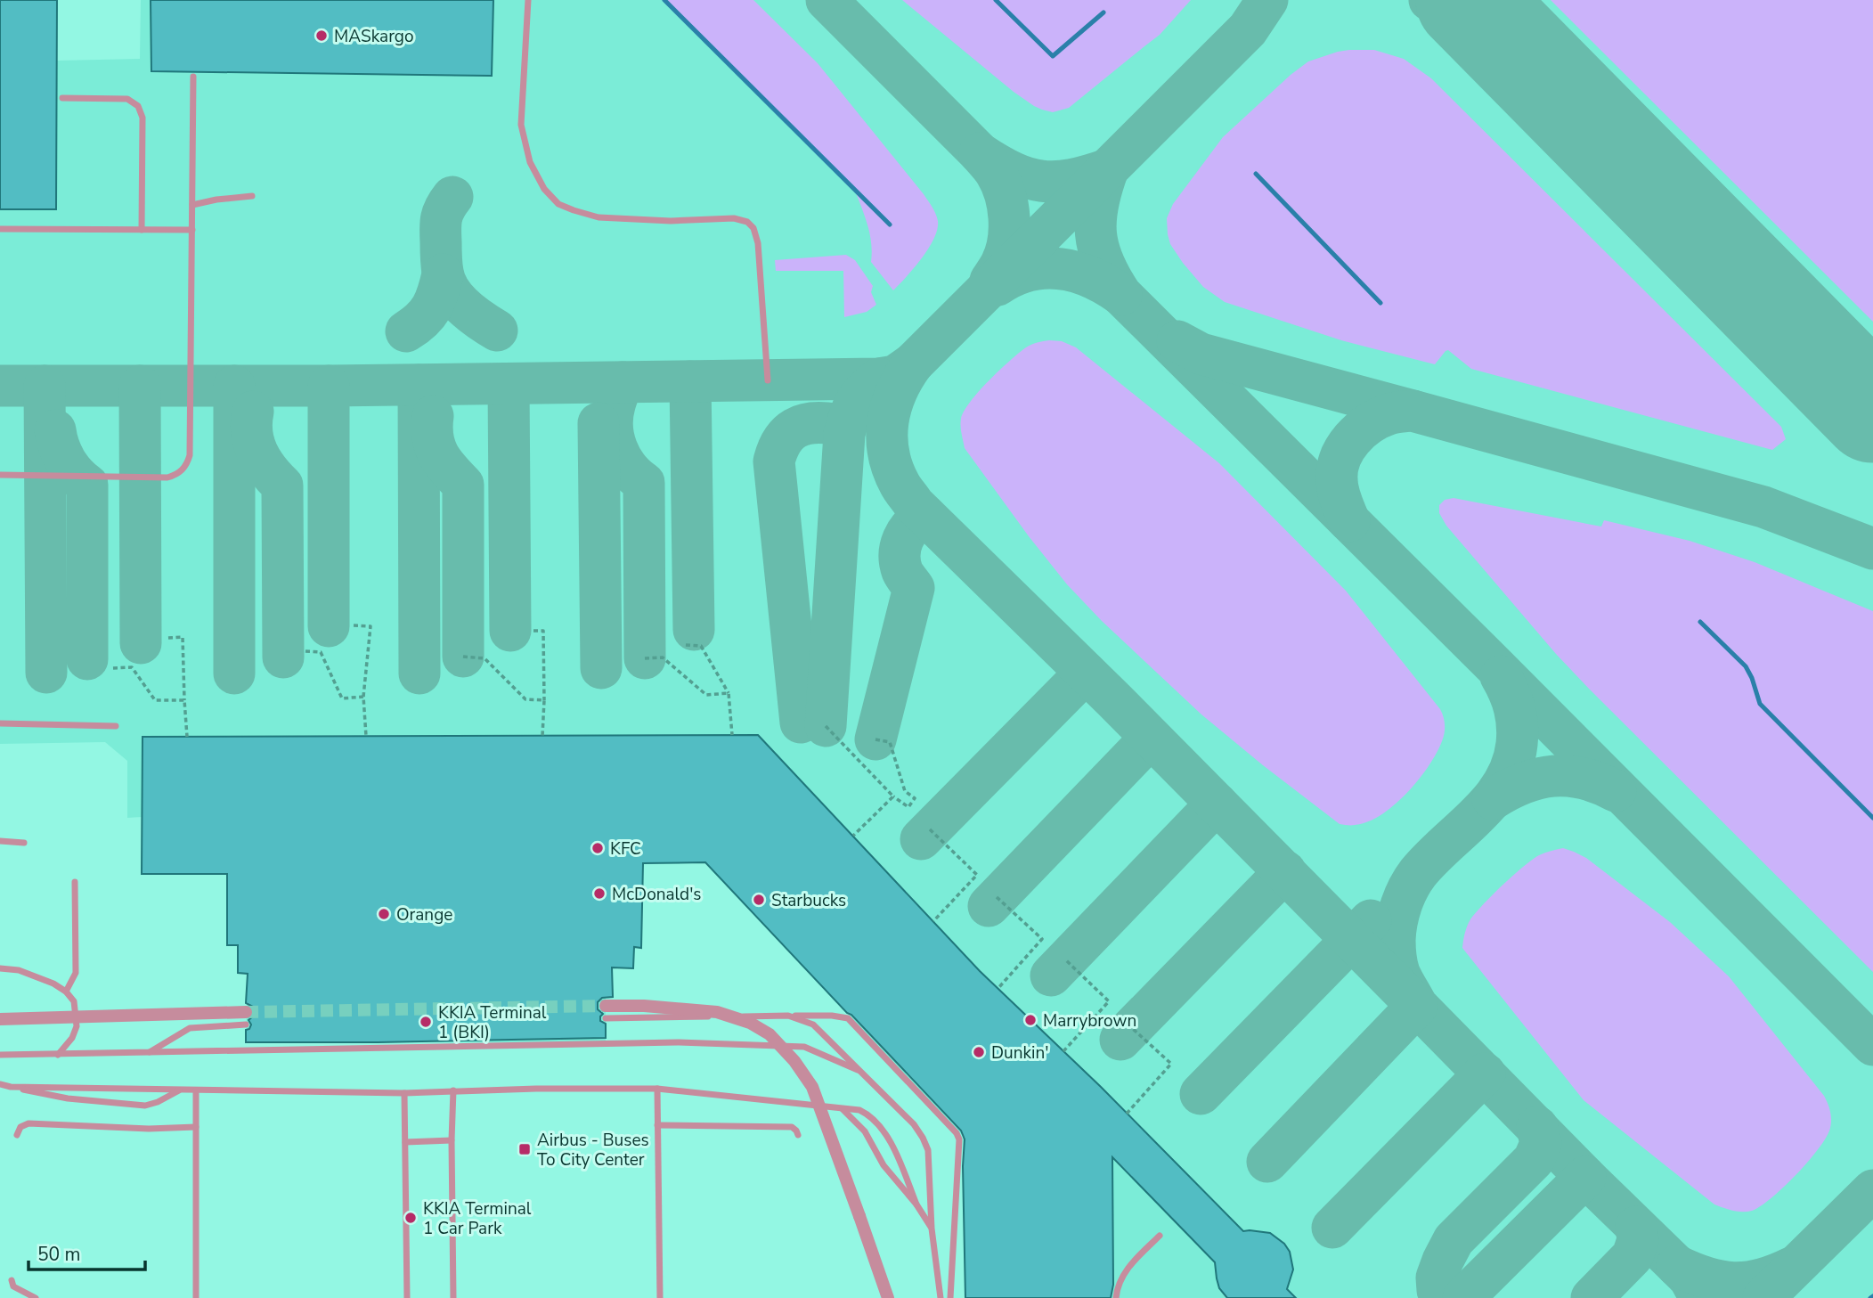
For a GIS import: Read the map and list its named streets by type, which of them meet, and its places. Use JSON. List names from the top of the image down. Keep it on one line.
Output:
{"places":{"other":["MASkargo","KFC","McDonald's","Starbucks","Orange","Marrybrown","KKIA Terminal 1 (BKI)","Dunkin'","KKIA Terminal 1 Car Park"],"transit":["Airbus - Buses To City Center"]},"scale_bar":"50 m"}
